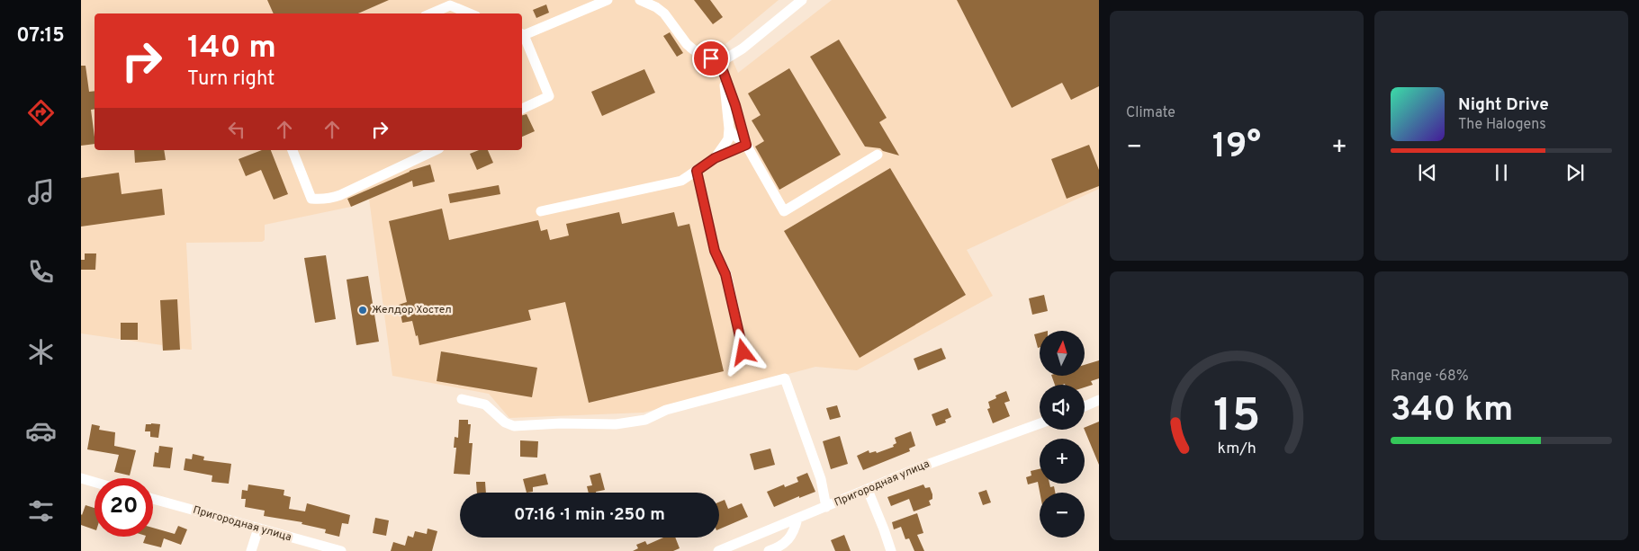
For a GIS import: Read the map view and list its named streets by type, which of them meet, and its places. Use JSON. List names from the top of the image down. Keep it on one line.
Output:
{"streets":{"street":["Пригородная улица"]},"places":["Желдор Хостел"],"north":"top","page":{"tabs":"07:15","tile":["Climate",["Range · 68%","340 km"]],"turn":["140 m","Turn right"],"song":["Night Drive","The Halogens"],"heat":["−","19°","+"],"map_buttons":["+","−"],"limit":"20","trip":"07:16 · 1 min · 250 m","gauge":["15","km/h"]}}
